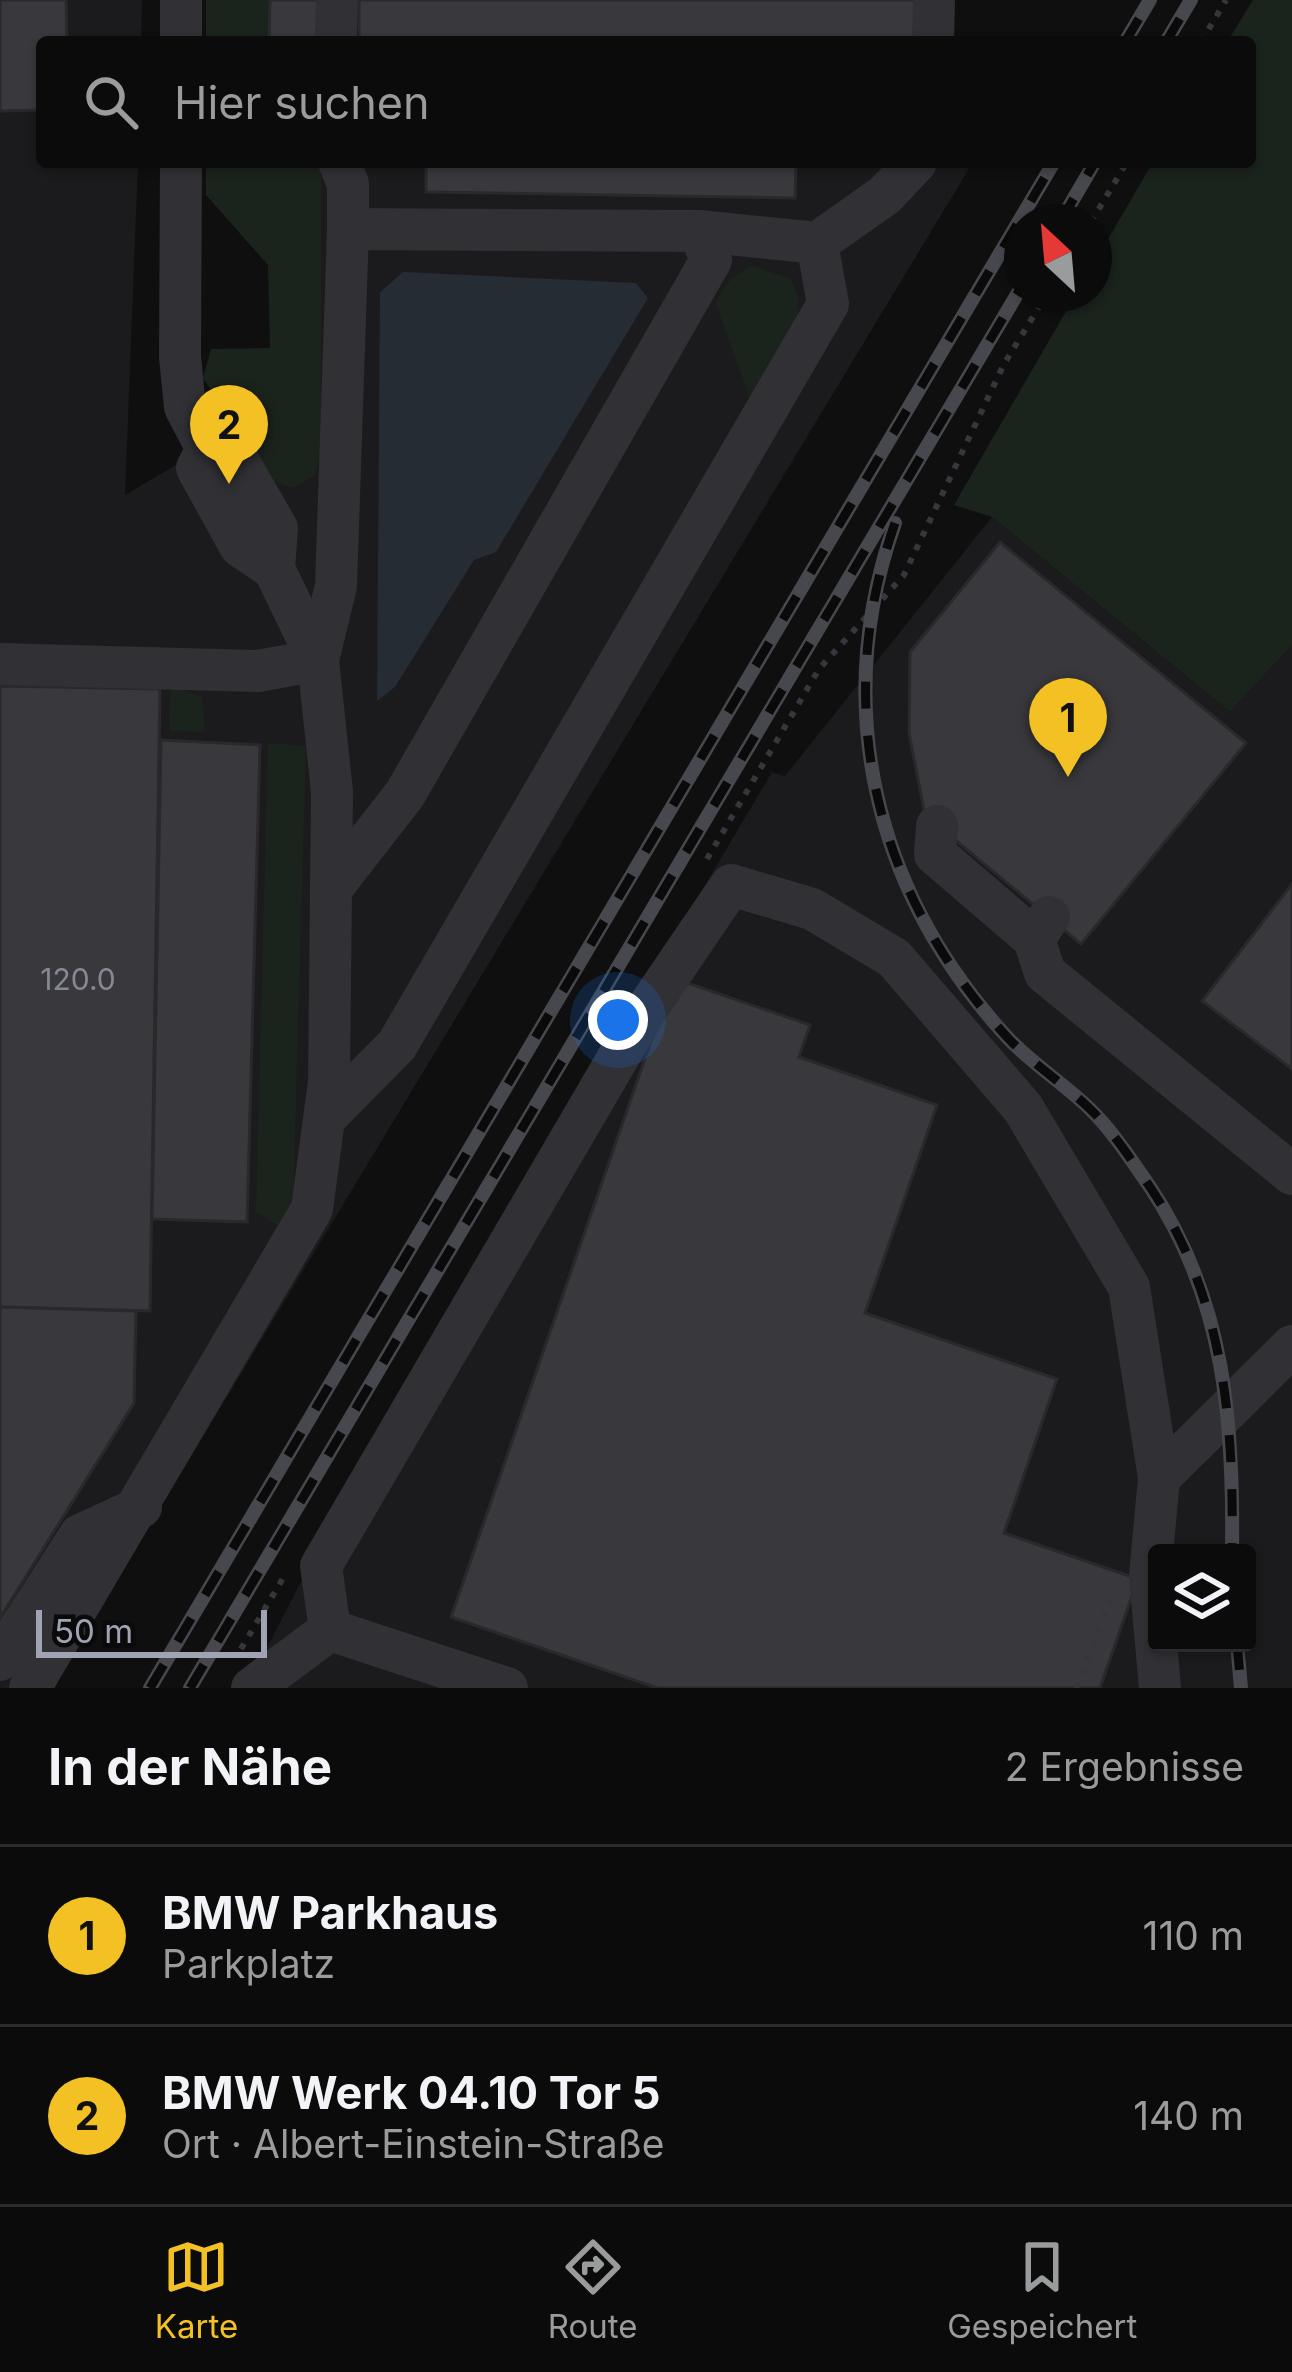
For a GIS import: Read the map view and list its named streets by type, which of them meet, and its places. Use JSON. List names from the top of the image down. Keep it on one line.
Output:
{"house_numbers":["120.0"],"scale_bar":"50 m","north":"top left","page":{"search":"Hier suchen","pins":["2","1"],"scale":"50 m","heading":["In der Nähe","2 Ergebnisse"],"list":[{"mark":"1","name":"BMW Parkhaus","note":"Parkplatz","value":"110 m"},{"mark":"2","name":"BMW Werk 04.10 Tor 5","note":"Ort · Albert-Einstein-Straße","value":"140 m"}],"nav":["Karte","Route","Gespeichert"]}}
